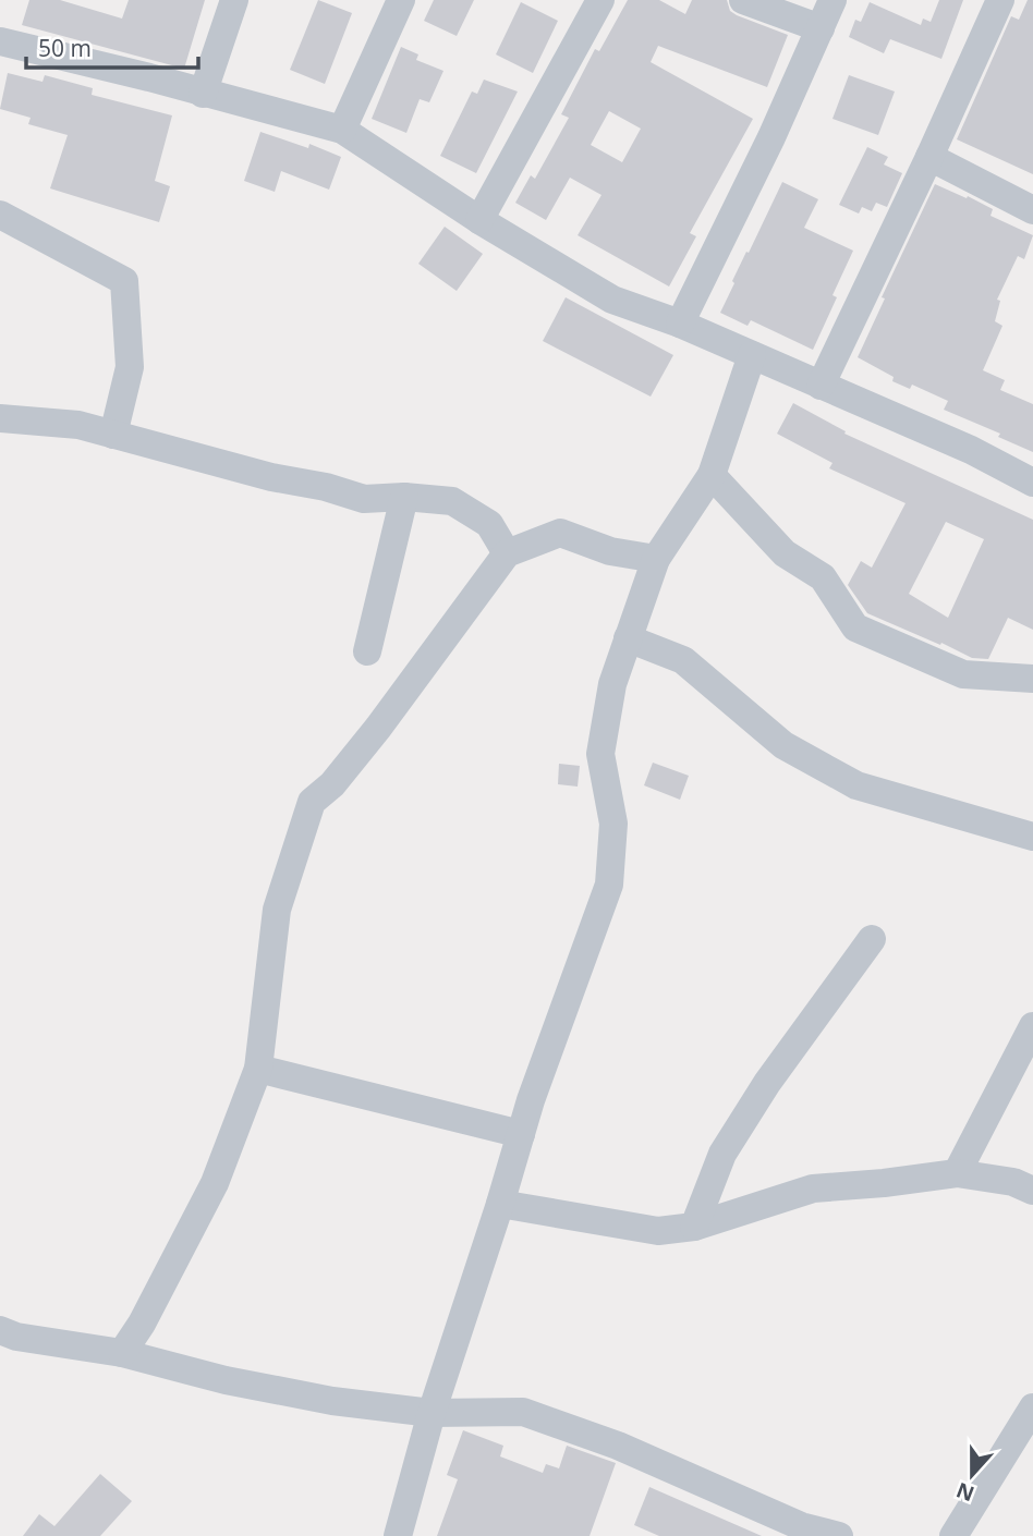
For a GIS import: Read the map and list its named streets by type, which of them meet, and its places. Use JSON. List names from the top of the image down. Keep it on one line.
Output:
{"scale_bar":"50 m","north":"bottom"}
